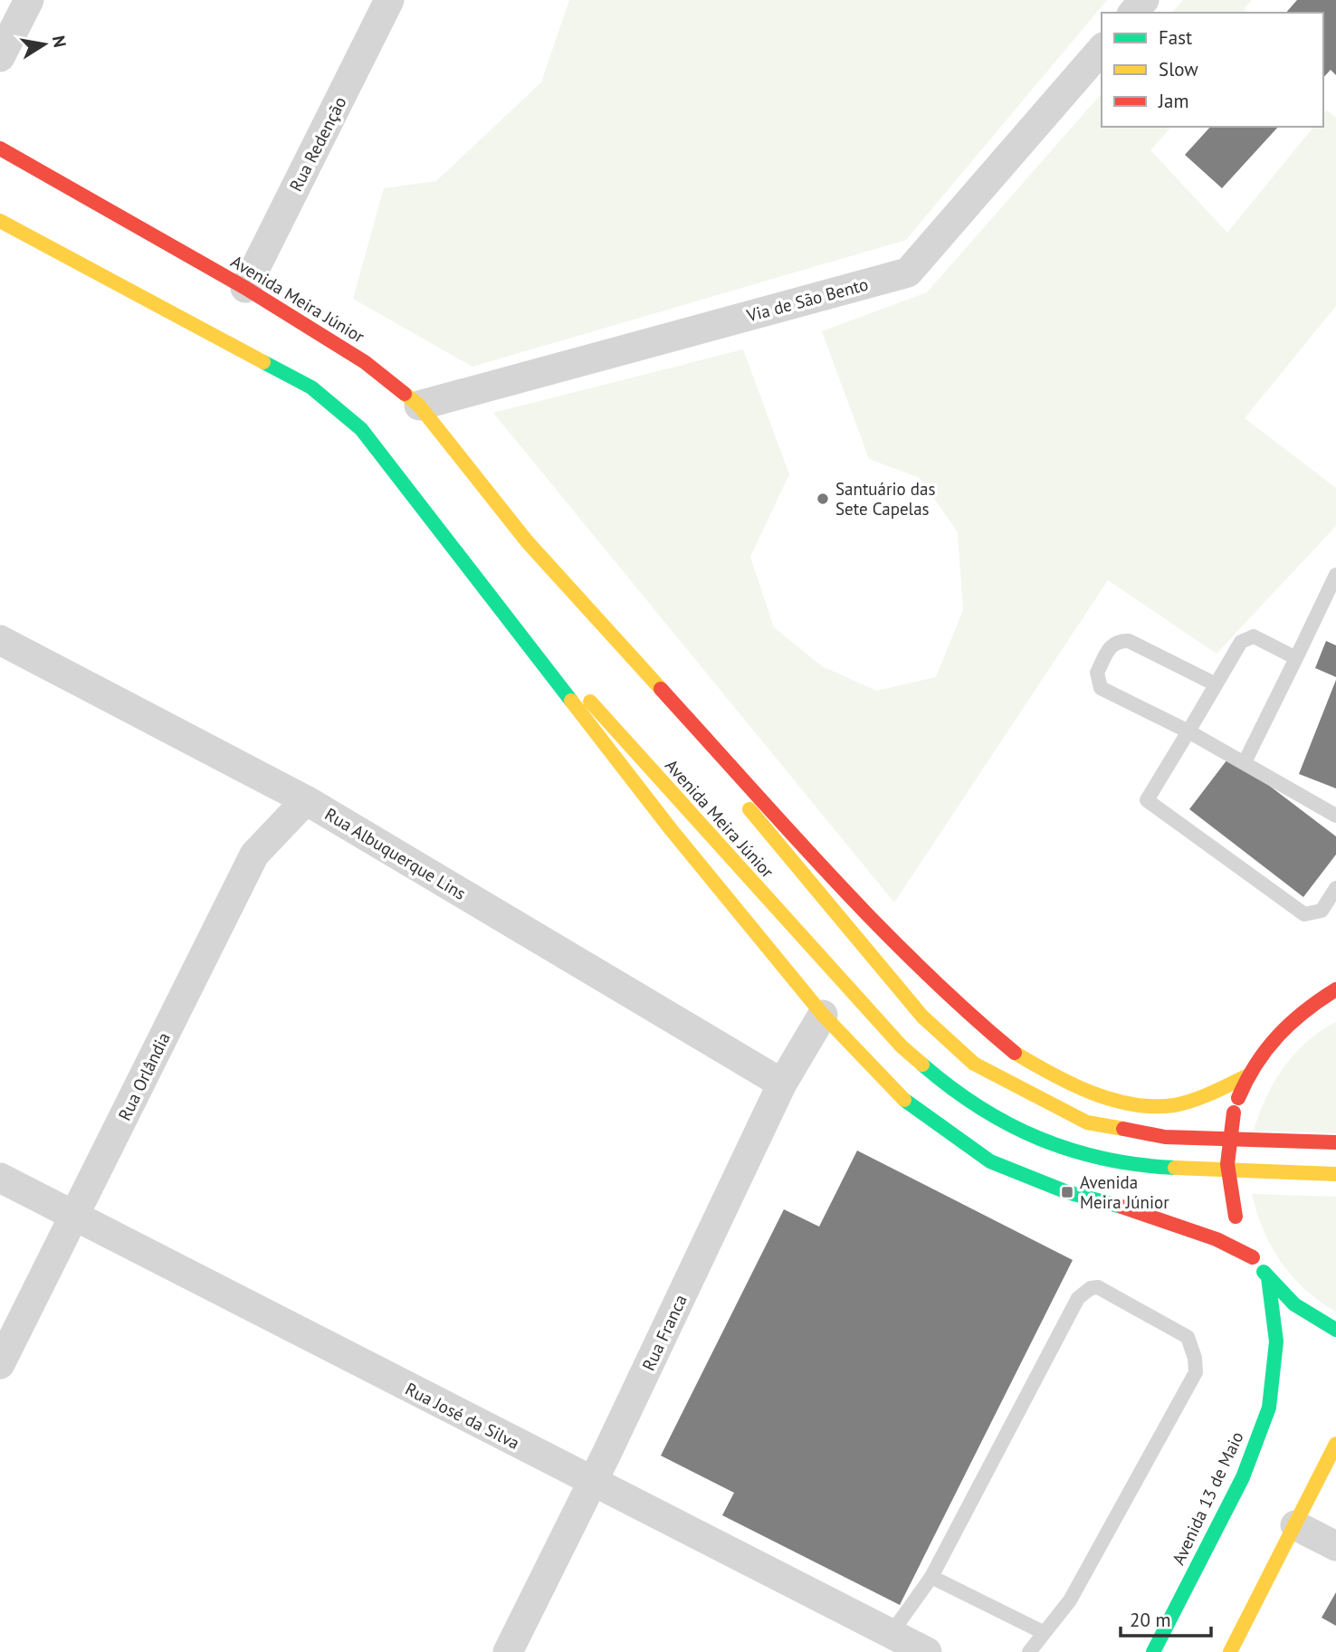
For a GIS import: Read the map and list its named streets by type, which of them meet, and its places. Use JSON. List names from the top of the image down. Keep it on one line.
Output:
{"streets":{"main road":["Avenida Meira Júnior","Avenida 13 de Maio"],"street":["Rua Redenção","Via de São Bento","Rua Albuquerque Lins","Rua Orlândia","Rua Franca","Rua José da Silva"]},"crossings":[["Rua Redenção","Avenida Meira Júnior"],["Avenida Meira Júnior","Via de São Bento"],["Avenida Meira Júnior","Rua Franca"],["Rua Albuquerque Lins","Rua Orlândia"],["Rua Albuquerque Lins","Rua Franca"],["Rua Orlândia","Rua José da Silva"],["Rua Franca","Rua José da Silva"]],"places":{"other":["Santuário das Sete Capelas"],"transit":["Avenida Meira Júnior"]},"legend":["Fast","Slow","Jam"],"scale_bar":"20 m","north":"right"}
